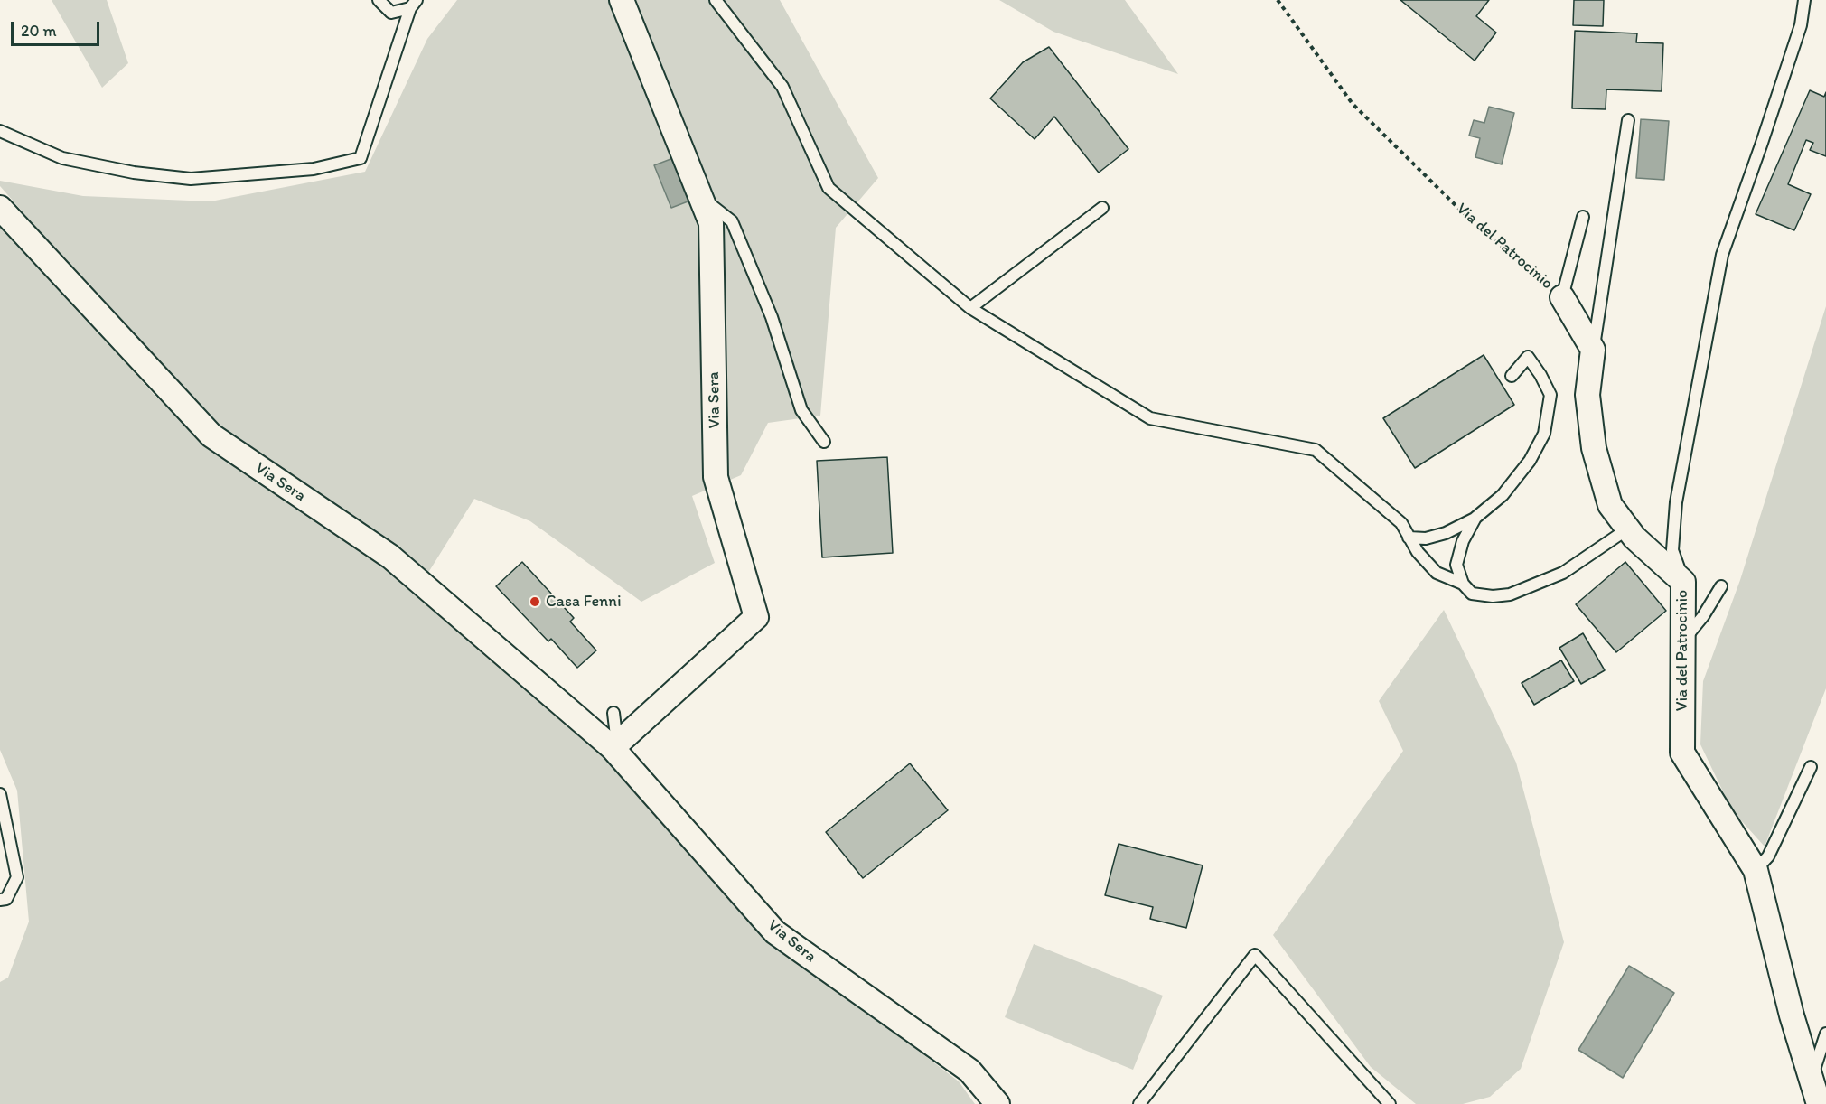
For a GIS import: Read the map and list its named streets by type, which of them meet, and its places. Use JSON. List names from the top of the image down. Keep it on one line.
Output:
{"streets":{"street":["Via del Patrocinio","Via Sera"]},"places":["Casa Fenni"],"scale_bar":"20 m"}
